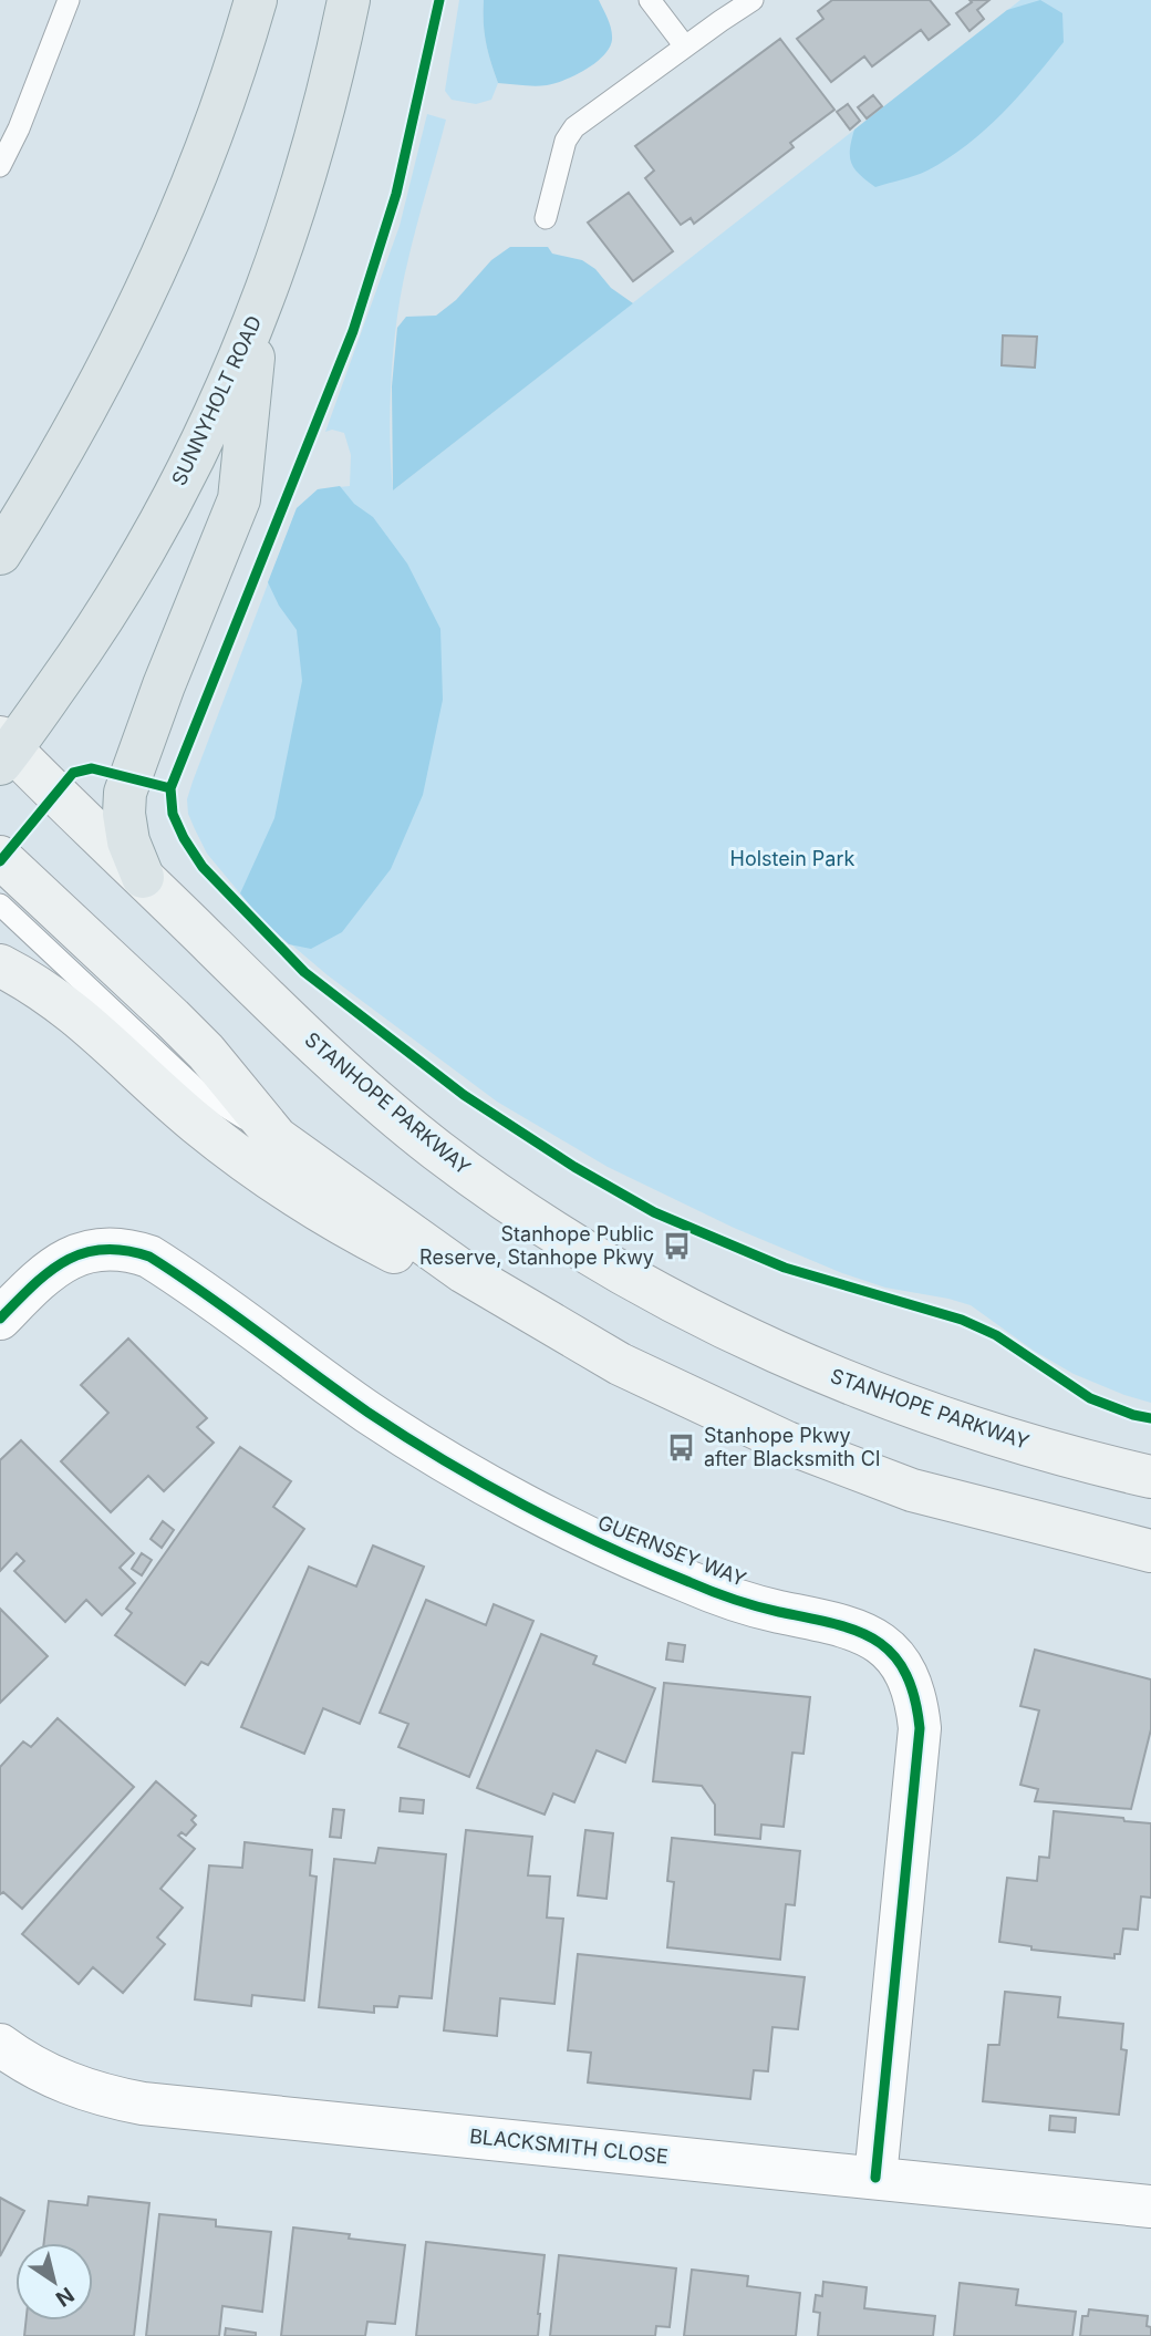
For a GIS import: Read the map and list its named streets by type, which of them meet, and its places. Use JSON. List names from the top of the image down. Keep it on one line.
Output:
{"streets":{"main road":["SUNNYHOLT ROAD","STANHOPE PARKWAY"],"street":["GUERNSEY WAY","BLACKSMITH CLOSE"]},"crossings":[["SUNNYHOLT ROAD","STANHOPE PARKWAY"],["GUERNSEY WAY","BLACKSMITH CLOSE"]],"parks":["Holstein Park"],"places":{"bus stop":["Stanhope Public Reserve, Stanhope Pkwy","Stanhope Pkwy after Blacksmith Cl"]},"north":"bottom right"}
